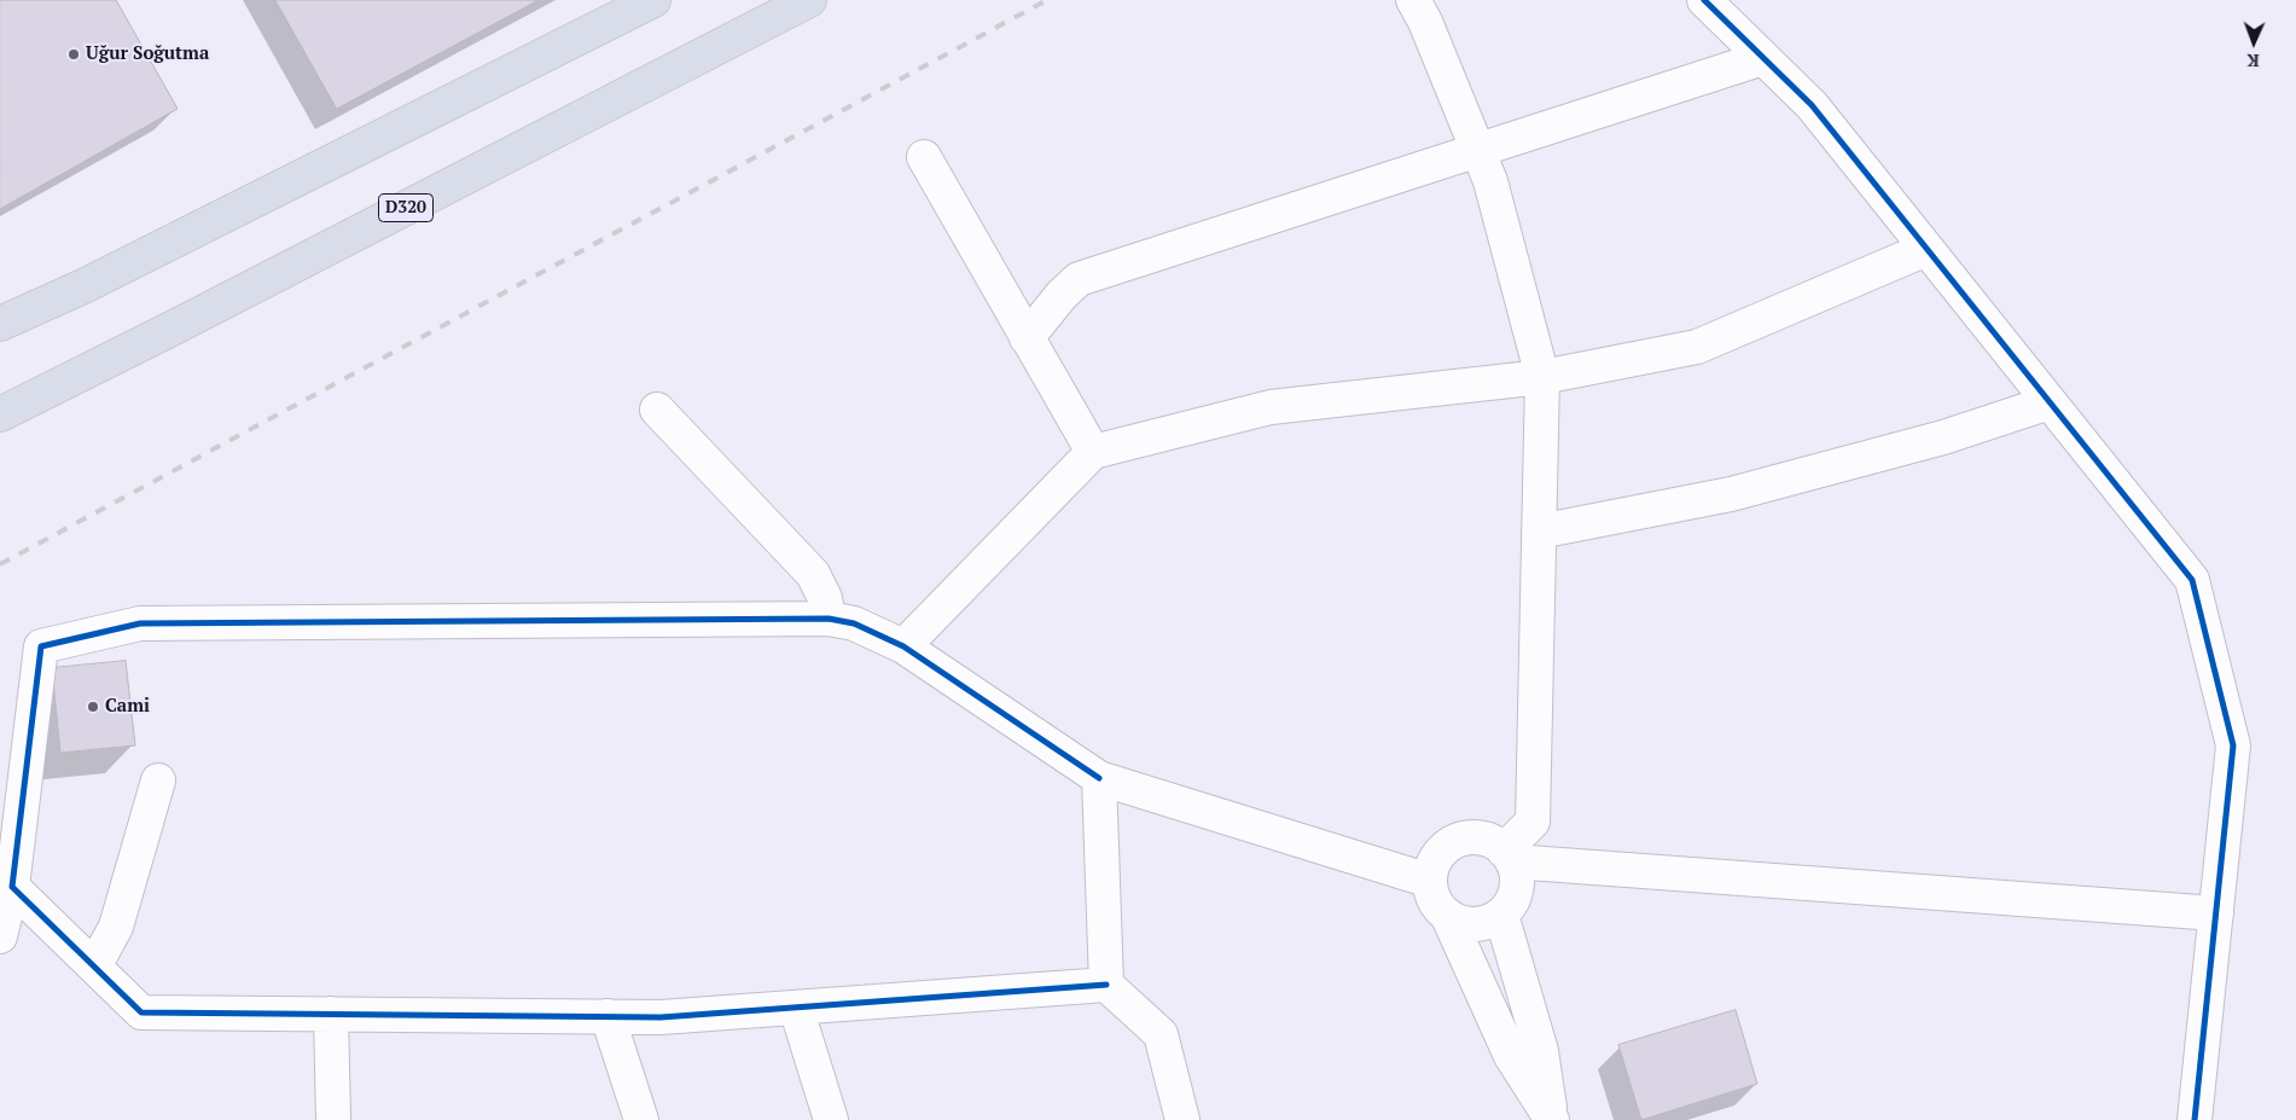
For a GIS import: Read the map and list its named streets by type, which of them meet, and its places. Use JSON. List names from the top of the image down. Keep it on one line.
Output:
{"streets":{"highway":["D320"]},"places":["Uğur Soğutma","Cami"],"north":"bottom"}
